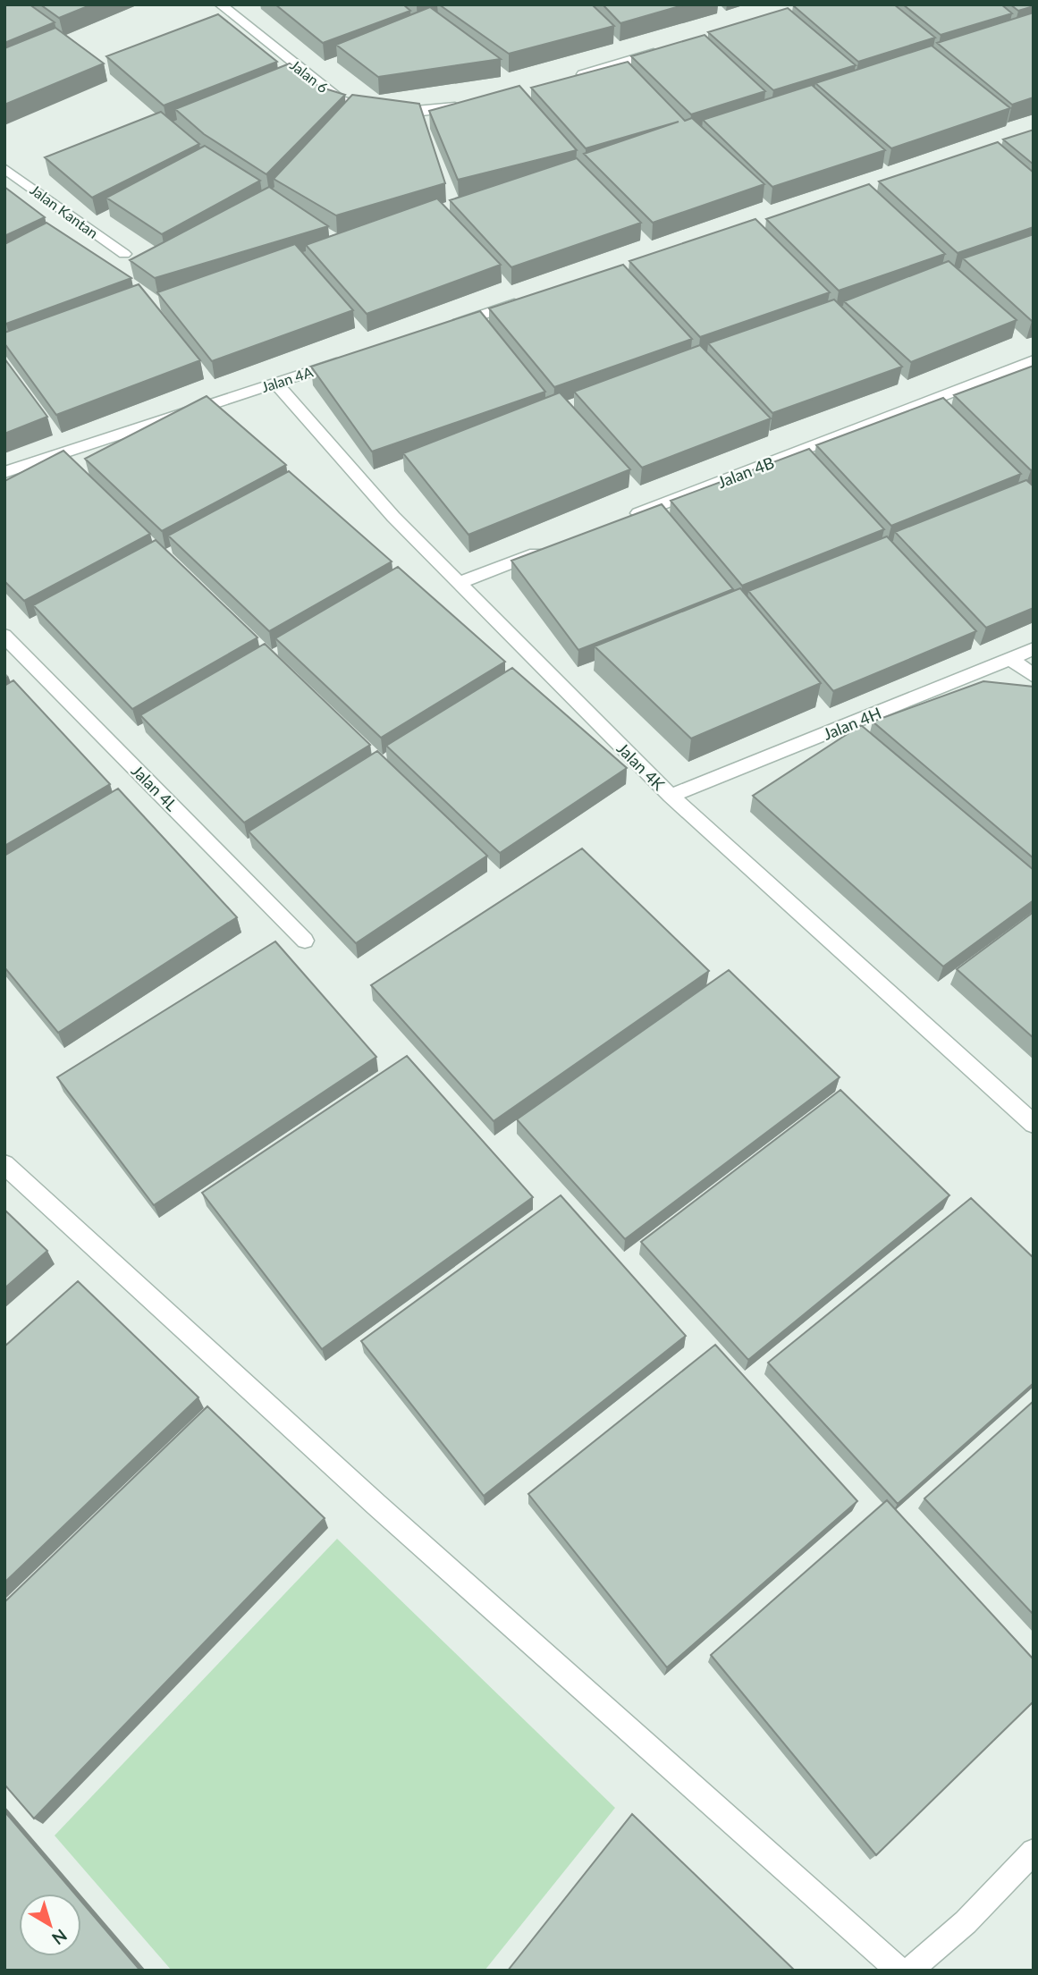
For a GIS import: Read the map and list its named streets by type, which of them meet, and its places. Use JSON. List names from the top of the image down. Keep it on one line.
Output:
{"streets":{"street":["Jalan 6","Jalan Kantan","Jalan 4A","Jalan 4B","Jalan 4H","Jalan 4K","Jalan 4L"]},"crossings":[["Jalan 4A","Jalan 4K"],["Jalan 4H","Jalan 4K"]],"north":"bottom right"}
